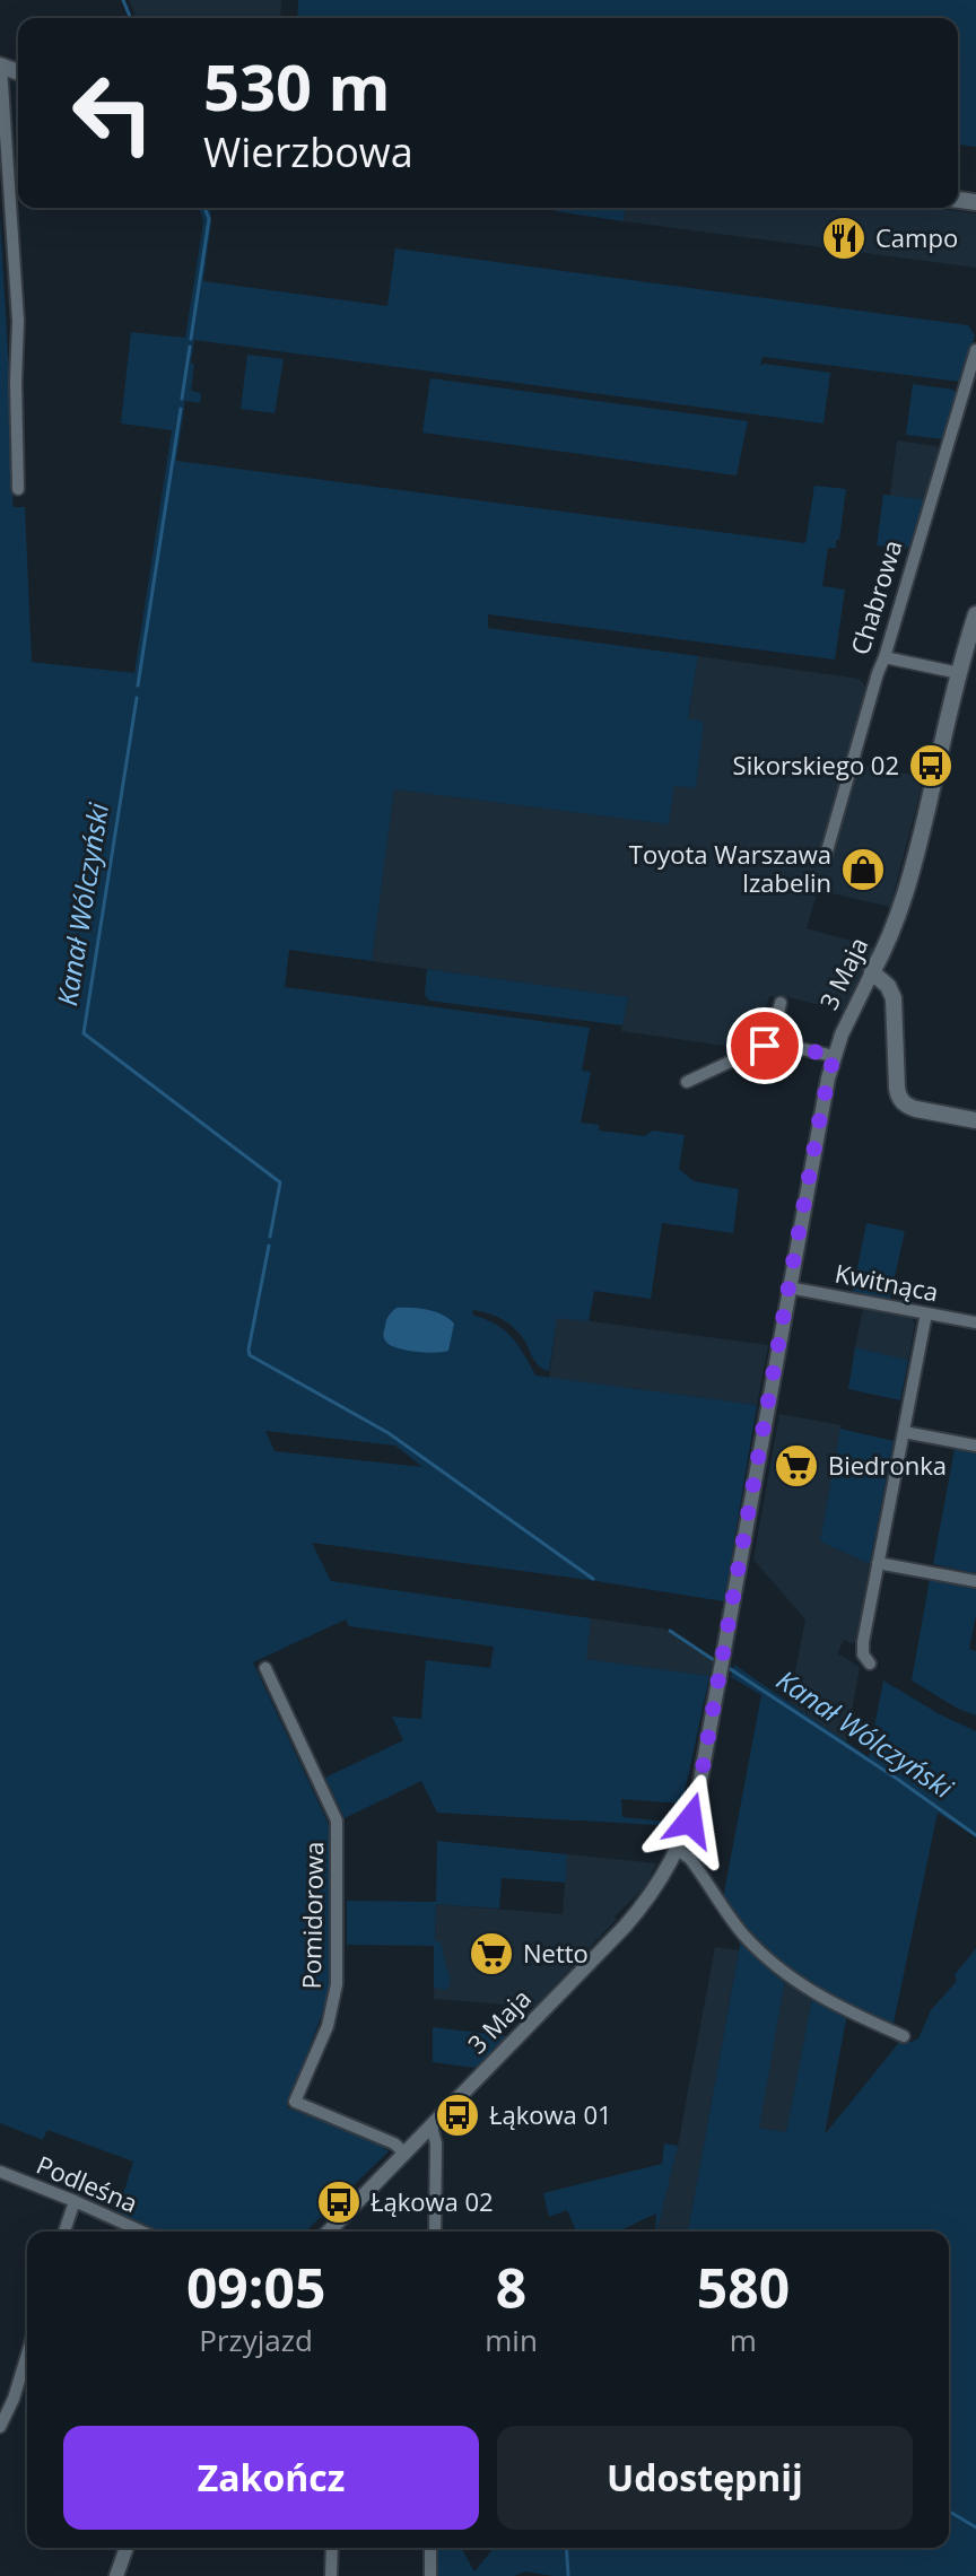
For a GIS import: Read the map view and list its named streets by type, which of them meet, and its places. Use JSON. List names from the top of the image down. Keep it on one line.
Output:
{"streets":{"main road":["3 Maja"],"street":["Chabrowa","Kwitnąca","Pomidorowa","Podleśna"]},"crossings":[["3 Maja","Kwitnąca"],["3 Maja","Pomidorowa"]],"water":["Kanał Wólczyński"],"places":{"restaurant":["Campo"],"bus stop":["Sikorskiego 02","Łąkowa 01","Łąkowa 02"],"shop":["Toyota Warszawa Izabelin"],"supermarket":["Biedronka","Netto"]},"page":{"turn":["530 m","Wierzbowa"],"eta":["09:05","Przyjazd","8","min","580","m"],"buttons":["Zakończ","Udostępnij"]}}
